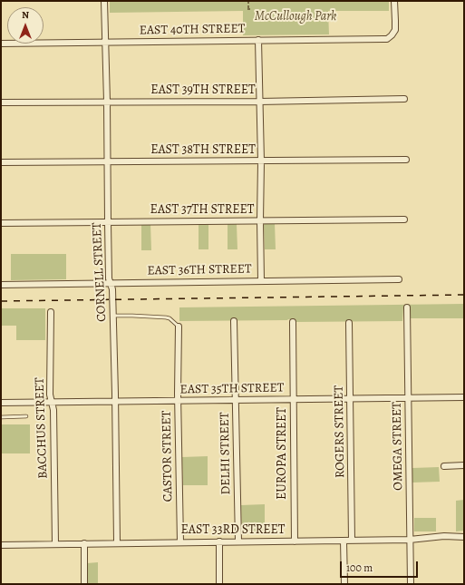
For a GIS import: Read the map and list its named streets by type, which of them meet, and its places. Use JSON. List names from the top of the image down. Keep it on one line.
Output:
{"streets":{"street":["EAST 40TH STREET","EAST 39TH STREET","EAST 38TH STREET","EAST 37TH STREET","EAST 36TH STREET","CORNELL STREET","EAST 35TH STREET","BACCHUS STREET","ROGERS STREET","OMEGA STREET","DELHI STREET","EUROPA STREET","CASTOR STREET","EAST 33RD STREET"]},"crossings":[["EAST 40TH STREET","CORNELL STREET"],["EAST 39TH STREET","CORNELL STREET"],["EAST 38TH STREET","CORNELL STREET"],["EAST 37TH STREET","CORNELL STREET"],["EAST 36TH STREET","CORNELL STREET"],["CORNELL STREET","EAST 35TH STREET"],["CORNELL STREET","EAST 33RD STREET"],["EAST 35TH STREET","BACCHUS STREET"],["EAST 35TH STREET","ROGERS STREET"],["EAST 35TH STREET","OMEGA STREET"],["EAST 35TH STREET","DELHI STREET"],["EAST 35TH STREET","EUROPA STREET"],["EAST 35TH STREET","CASTOR STREET"],["BACCHUS STREET","EAST 33RD STREET"],["ROGERS STREET","EAST 33RD STREET"],["OMEGA STREET","EAST 33RD STREET"],["DELHI STREET","EAST 33RD STREET"],["EUROPA STREET","EAST 33RD STREET"],["CASTOR STREET","EAST 33RD STREET"]],"parks":["McCullough Park"],"scale_bar":"100 m","north":"top"}
